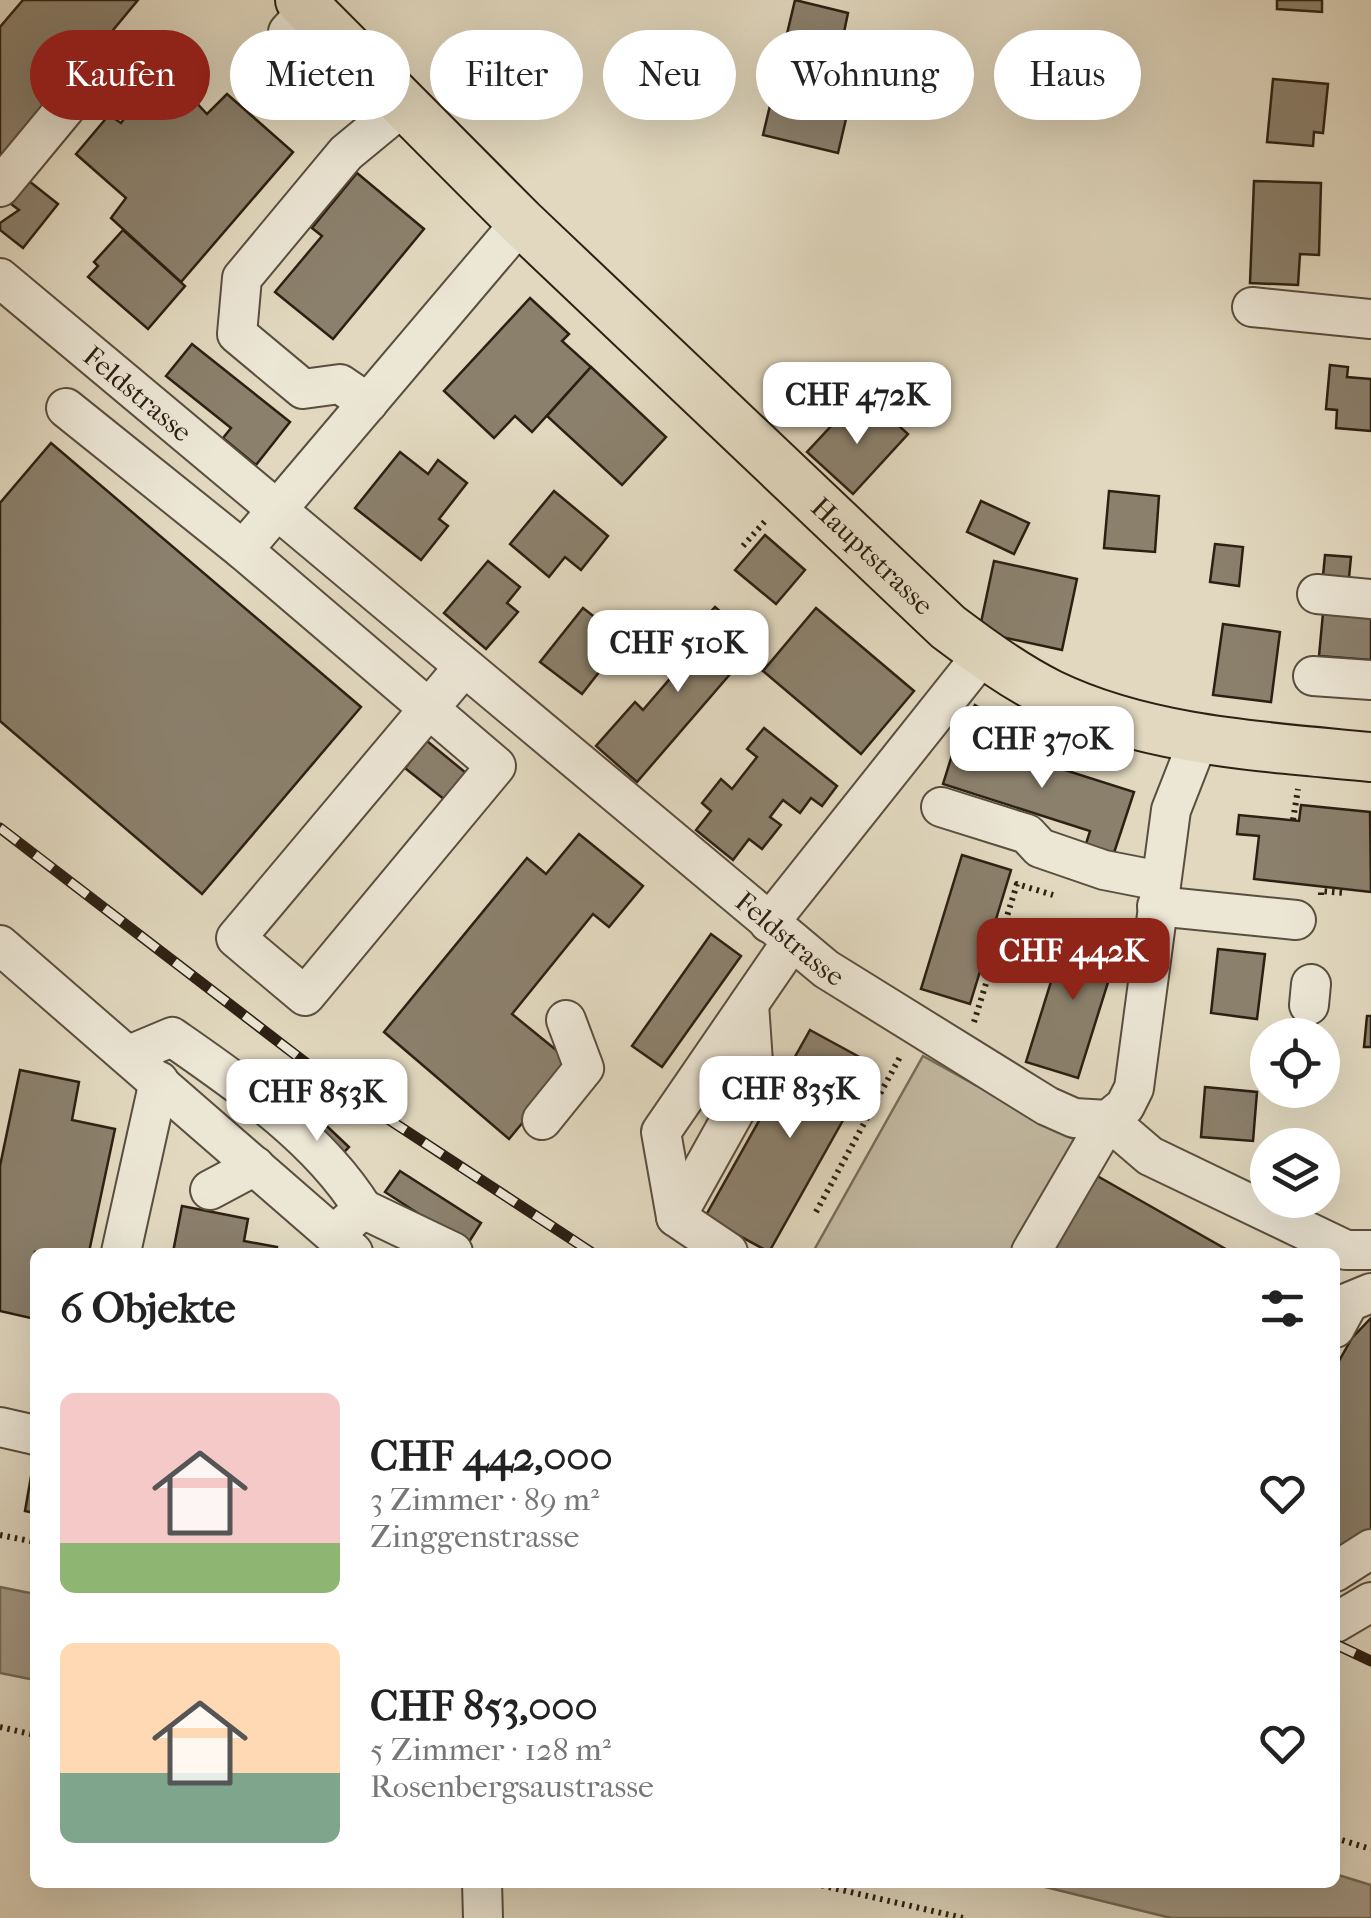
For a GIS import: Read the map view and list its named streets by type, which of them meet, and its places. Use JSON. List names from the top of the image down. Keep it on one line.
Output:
{"streets":{"main road":["Hauptstrasse"],"street":["Feldstrasse"]},"page":{"chip":["Kaufen","Mieten","Filter","Neu","Wohnung","Haus"],"price":["CHF 472K","CHF 510K","CHF 370K","CHF 442K","CHF 835K","CHF 853K"],"heading":"6 Objekte","list":[{"name":"CHF 442,000","note":"3 Zimmer · 89 m² · Zinggenstrasse"},{"name":"CHF 853,000","note":"5 Zimmer · 128 m² · Rosenbergsaustrasse"}]}}
